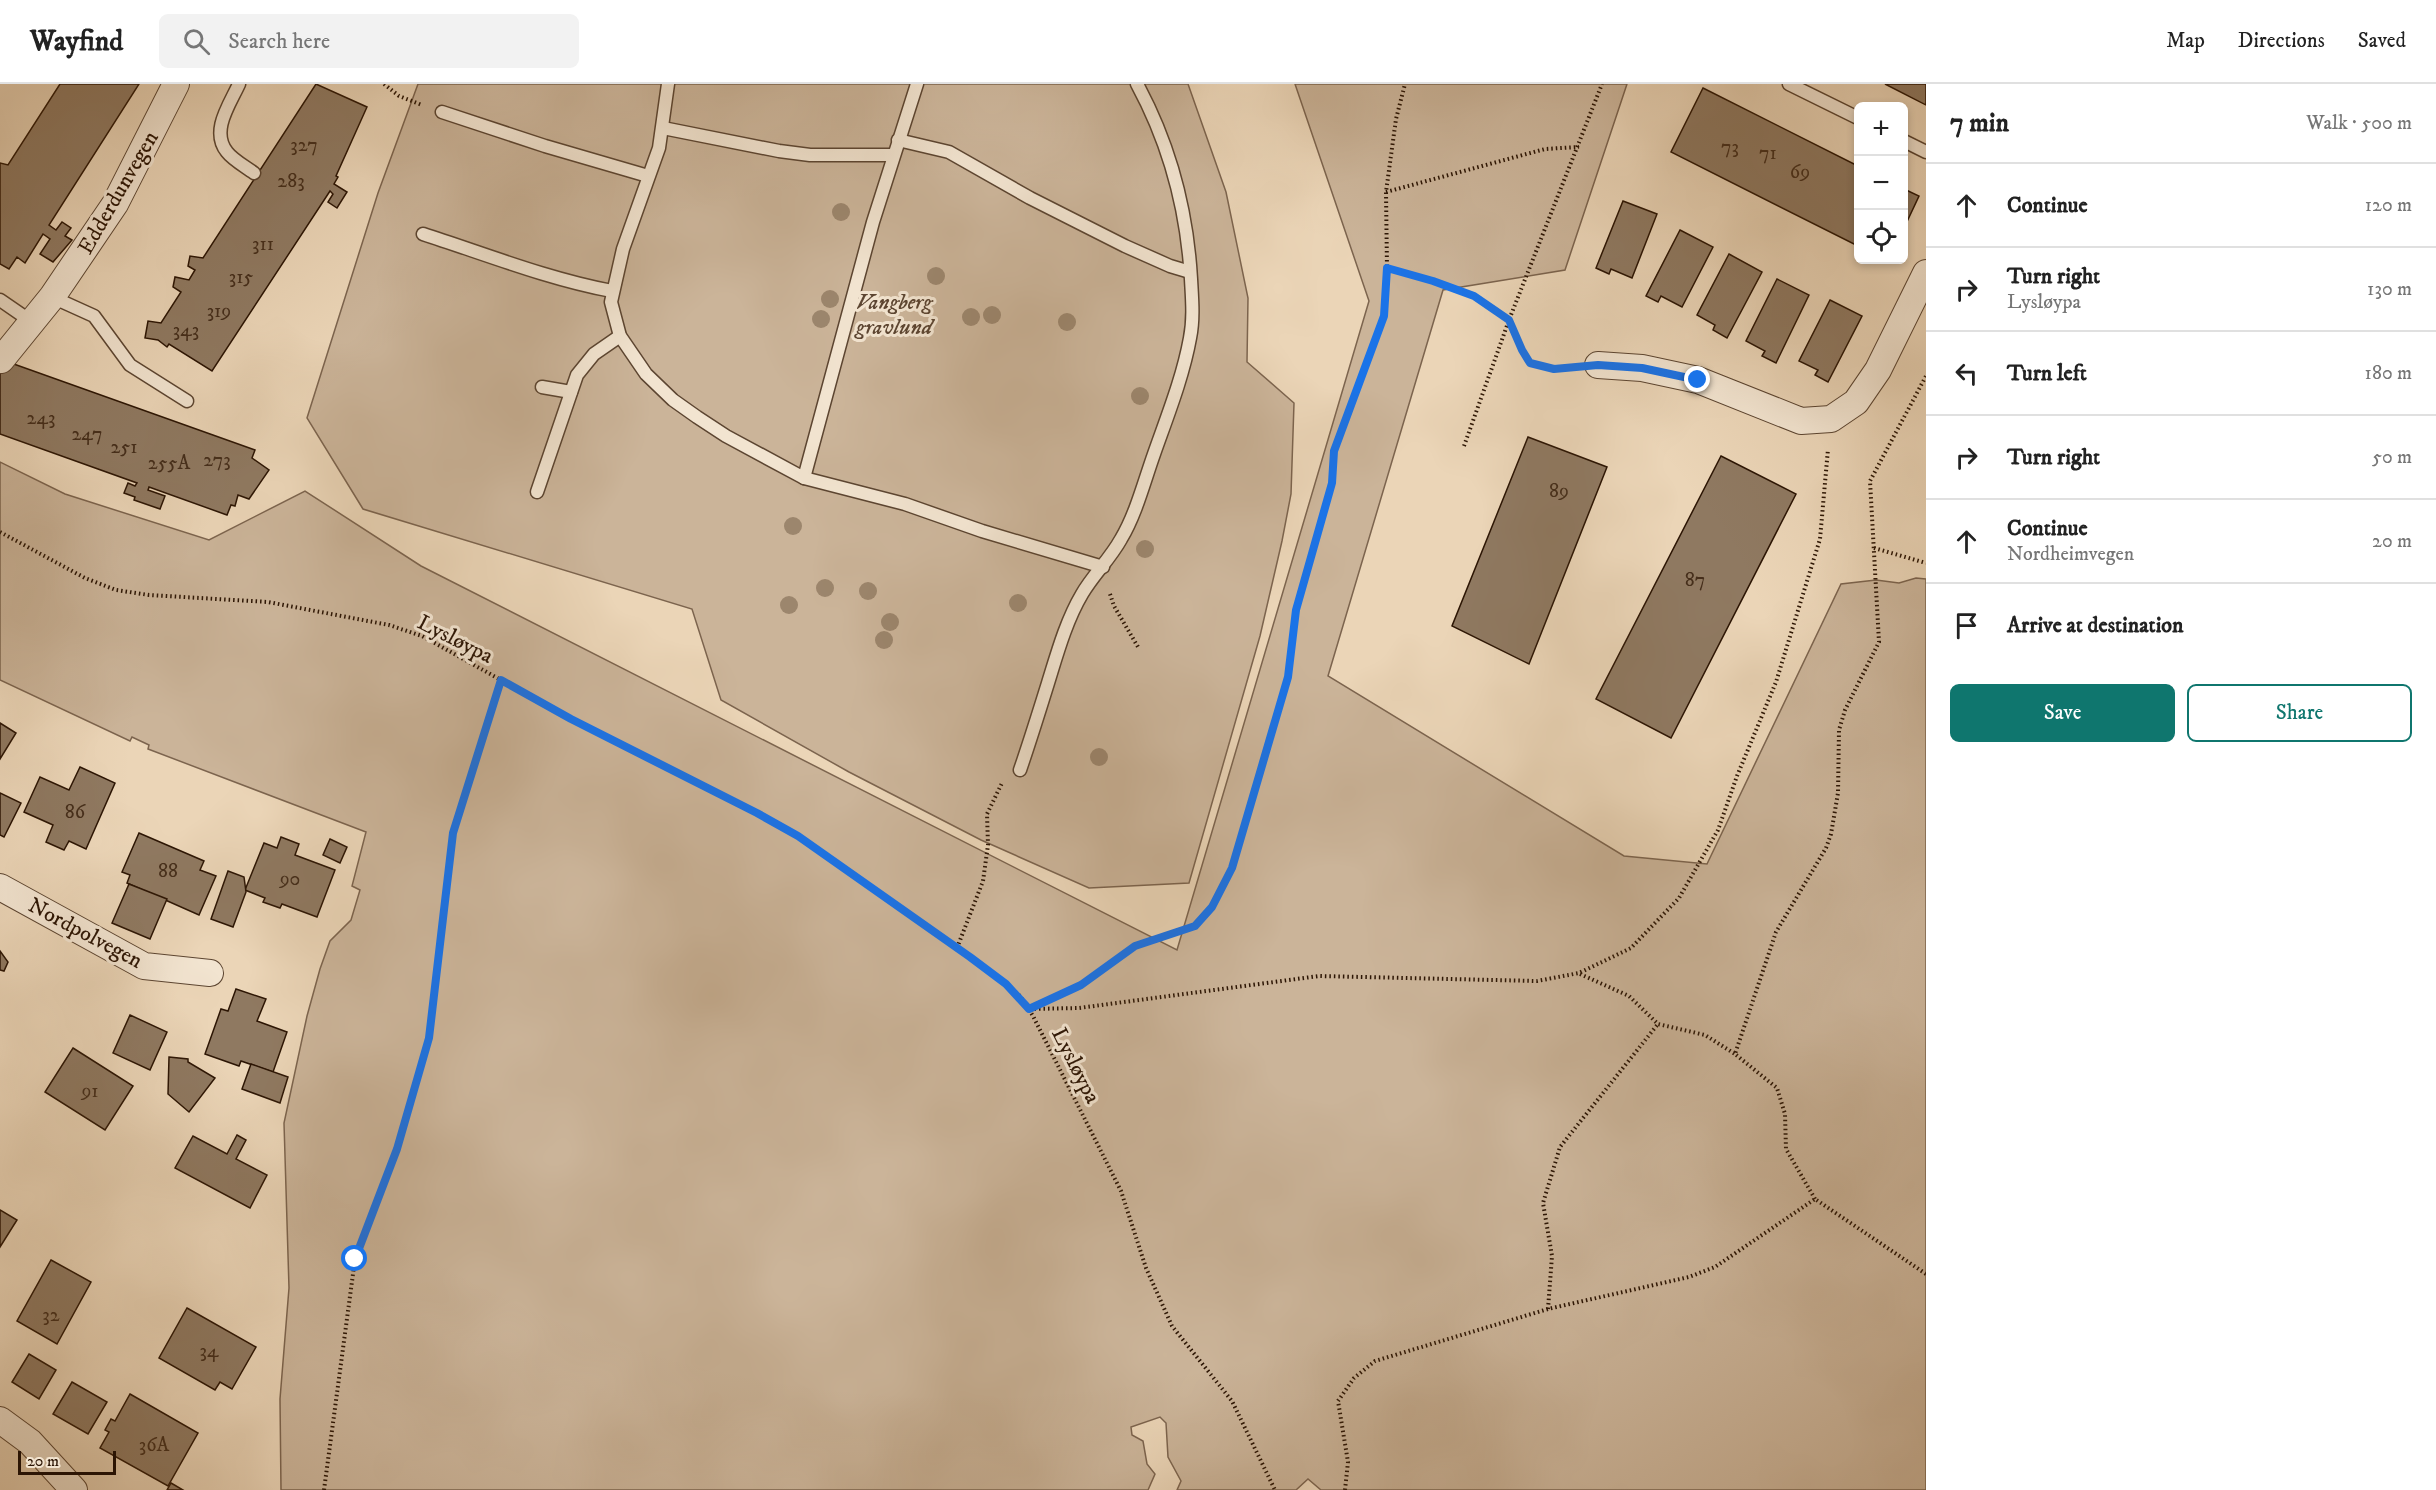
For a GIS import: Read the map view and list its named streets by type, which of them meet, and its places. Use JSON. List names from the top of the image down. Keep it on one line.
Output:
{"streets":{"street":["Edderdunvegen","Nordpolvegen"],"path":["Lysløypa"]},"parks":["Vangberg gravlund"],"house_numbers":["327","73","71","69","283","311","315","319","343","243","247","251","273","255A","89","87","86","88","90","91","32","34","36A"],"scale_bar":"20 m","page":{"header":"Wayfind","search":"Search here","nav":["Map","Directions","Saved"],"heading":["7 min","Walk · 500 m"],"map_buttons":["+","−"],"list":[["Continue","120 m"],["Turn right","Lysløypa","130 m"],["Turn left","180 m"],["Turn right","50 m"],["Continue","Nordheimvegen","20 m"],"Arrive at destination"],"buttons":["Save","Share"],"scale":"20 m"}}
